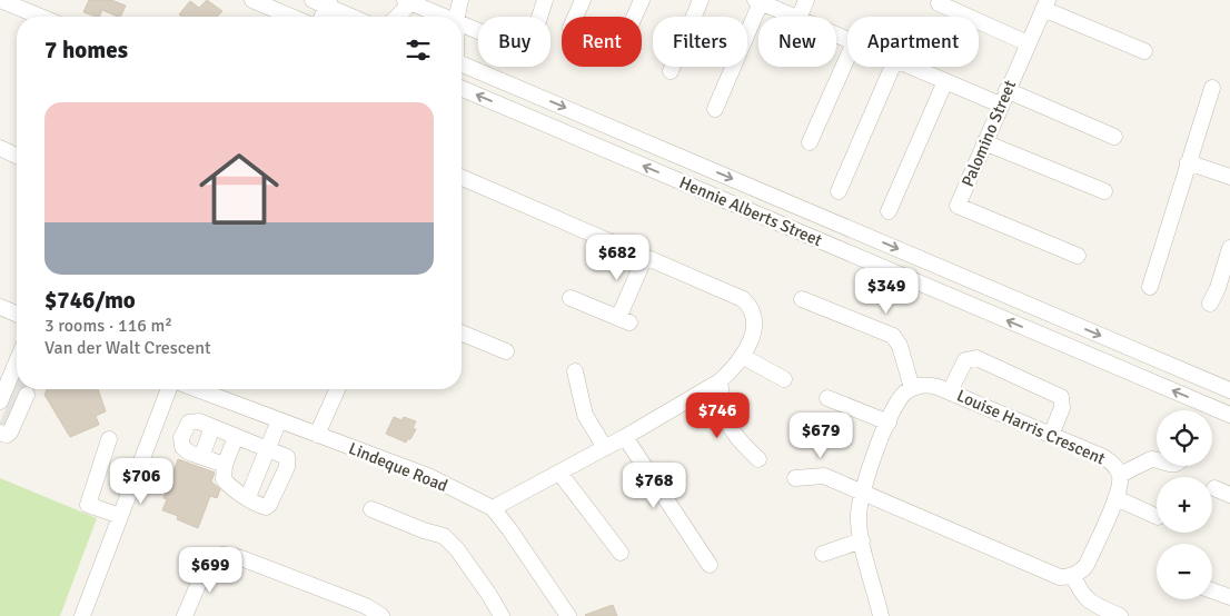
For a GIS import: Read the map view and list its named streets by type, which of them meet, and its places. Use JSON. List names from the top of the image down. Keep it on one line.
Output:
{"streets":{"street":["Palomino Street","Hennie Alberts Street","Louise Harris Crescent","Lindeque Road"]},"page":{"chip":["Buy","Rent","Filters","New","Apartment"],"heading":"7 homes","list":[{"name":"$746/mo","note":"3 rooms · 116 m² · Van der Walt Crescent"}],"price":["$682","$349","$746","$679","$706","$768","$699"],"map_buttons":["+","−"]}}
